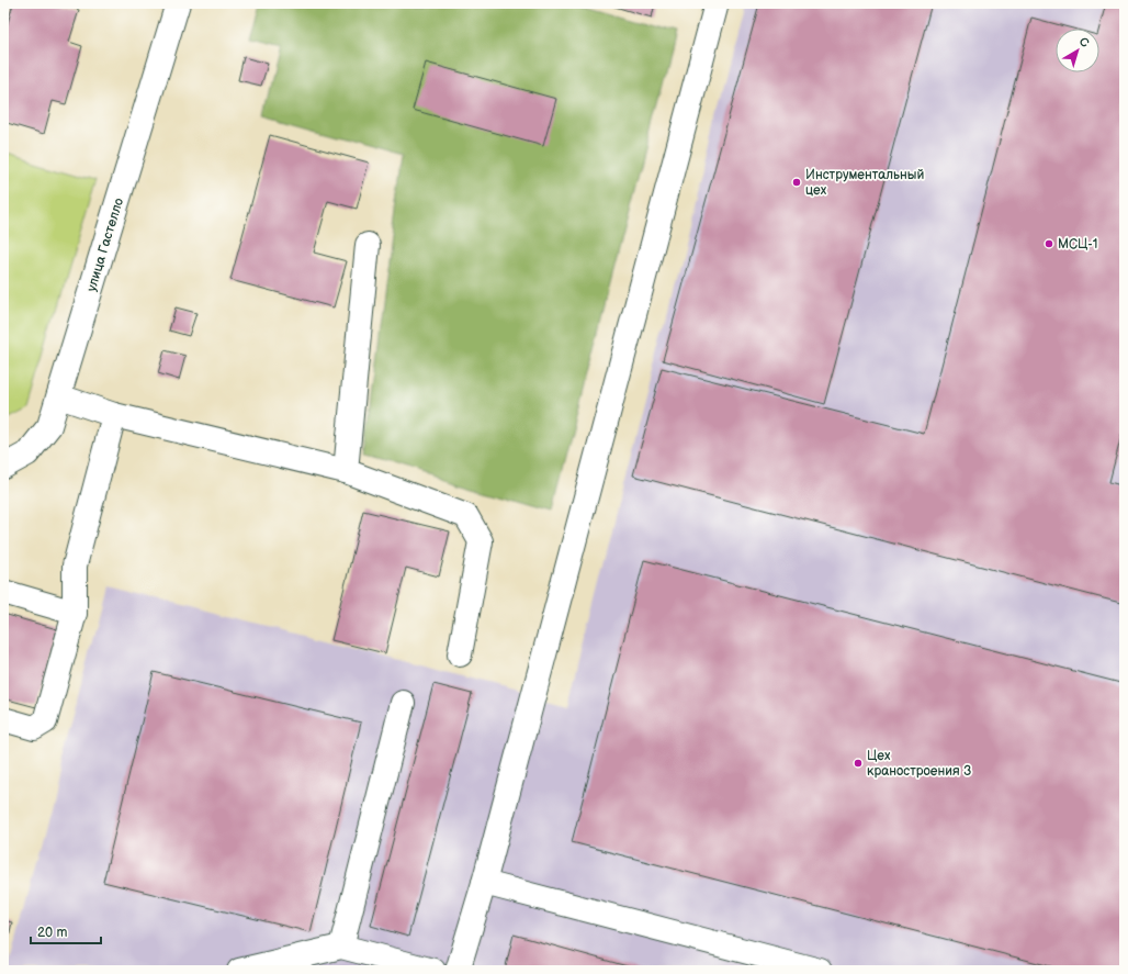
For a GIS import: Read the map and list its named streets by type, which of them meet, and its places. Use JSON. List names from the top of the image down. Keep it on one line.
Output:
{"streets":{"main road":["улица Гастелло"]},"places":["Инструментальный цех","МСЦ-1","Цех краностроения 3"],"scale_bar":"20 m","north":"top right"}
